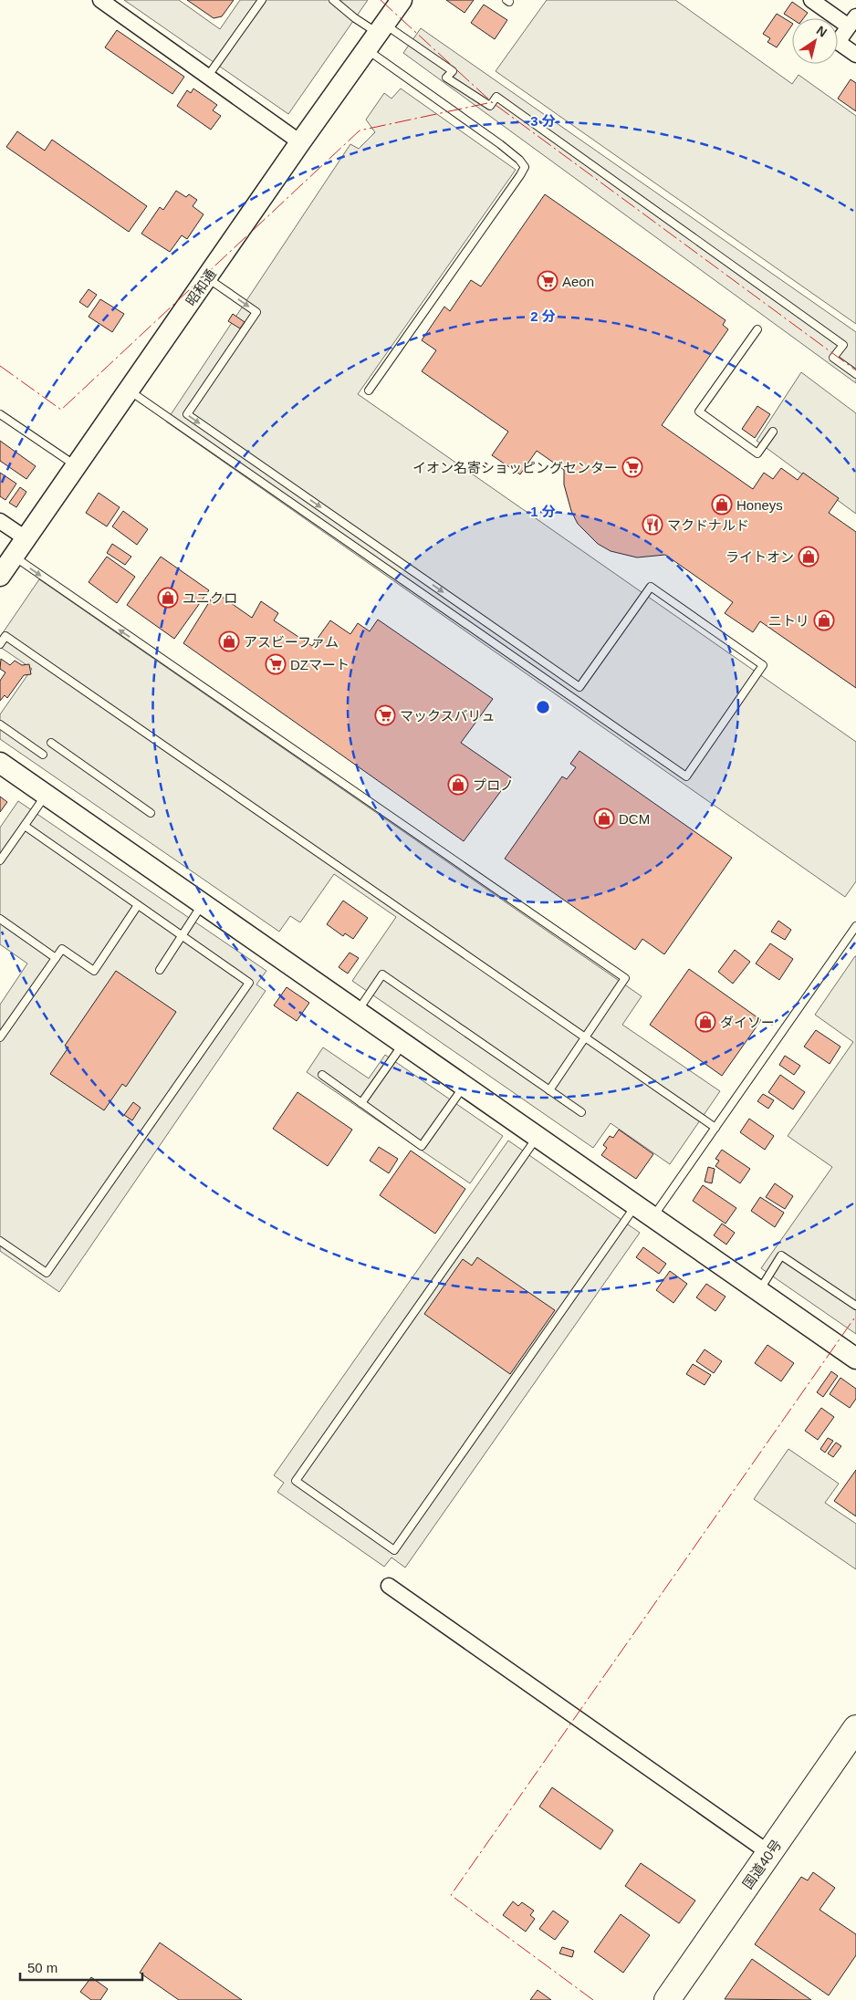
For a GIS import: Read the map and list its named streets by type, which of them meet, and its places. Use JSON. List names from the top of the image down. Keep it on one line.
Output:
{"streets":{"highway":["国道40号"],"street":["昭和通"]},"places":{"supermarket":["Aeon","イオン名寄ショッピングセンター","DZマート","マックスバリュ"],"shop":["Honeys","ライトオン","ユニクロ","ニトリ","アスビーファム","プロノ","DCM","ダイソー"],"restaurant":["マクドナルド"]},"scale_bar":"50 m","north":"top right","rings":["3 分","2 分","1 分"]}
